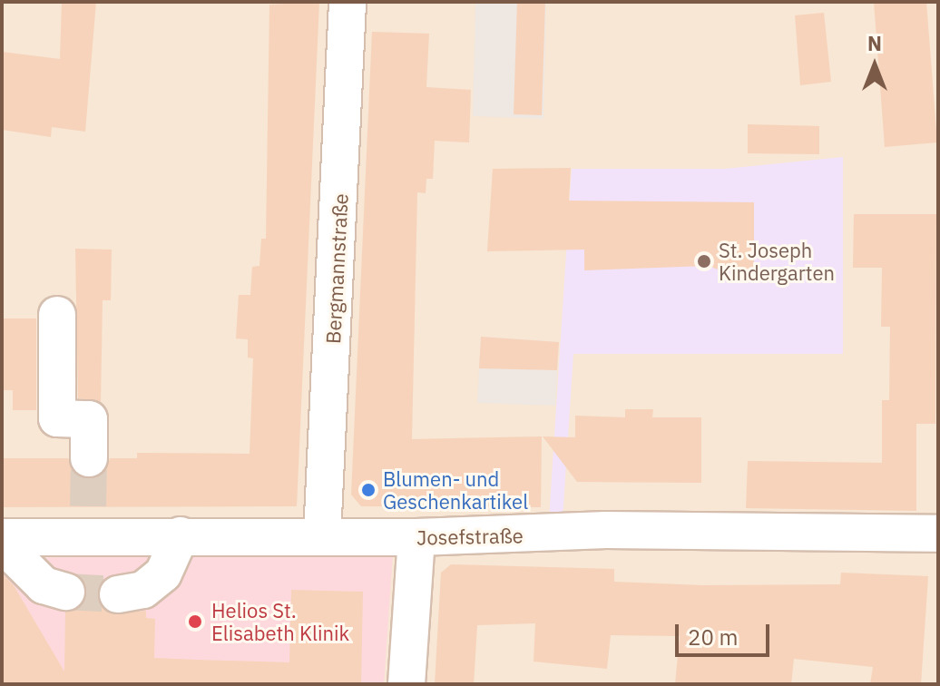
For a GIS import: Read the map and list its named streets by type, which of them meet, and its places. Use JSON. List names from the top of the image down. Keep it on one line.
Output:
{"streets":{"street":["Bergmannstraße","Josefstraße"]},"crossings":[["Bergmannstraße","Josefstraße"]],"places":["St. Joseph Kindergarten","Blumen- und Geschenkartikel","Helios St. Elisabeth Klinik"],"scale_bar":"20 m","north":"top"}
